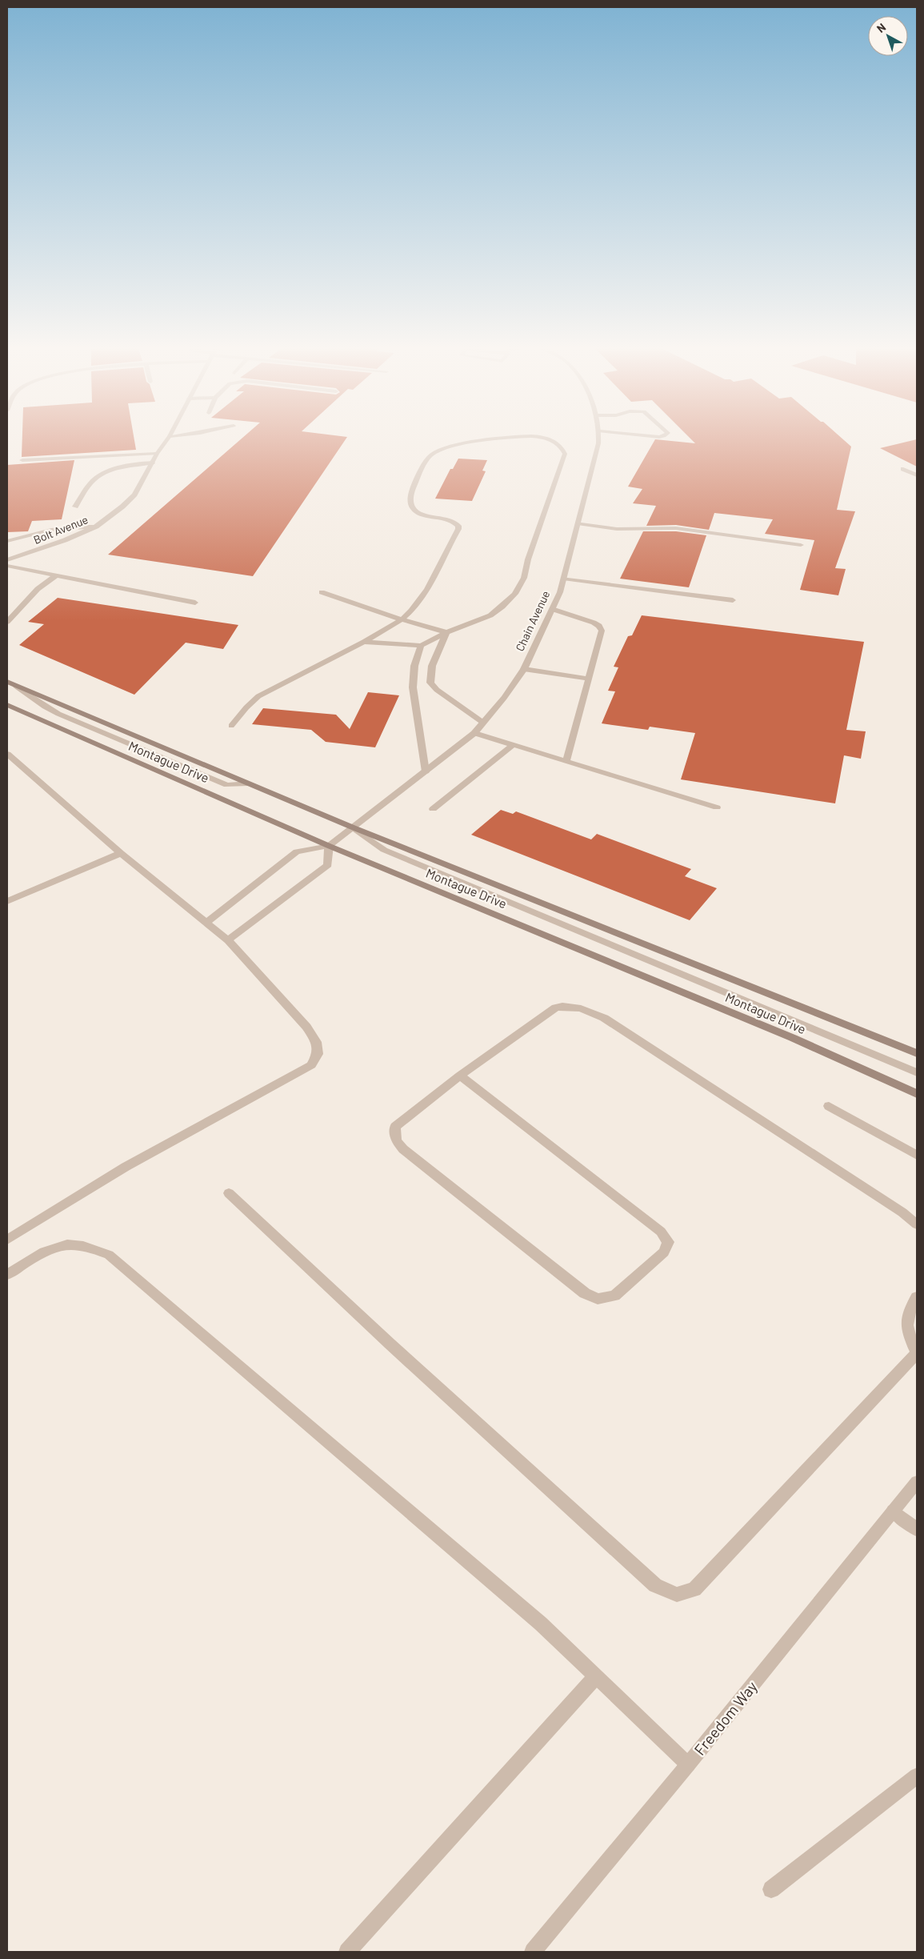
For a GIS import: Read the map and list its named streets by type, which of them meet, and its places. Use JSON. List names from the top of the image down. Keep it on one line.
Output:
{"streets":{"main road":["Montague Drive"],"street":["Bolt Avenue","Chain Avenue","Freedom Way"]},"crossings":[["Chain Avenue","Montague Drive"]],"north":"top left"}
